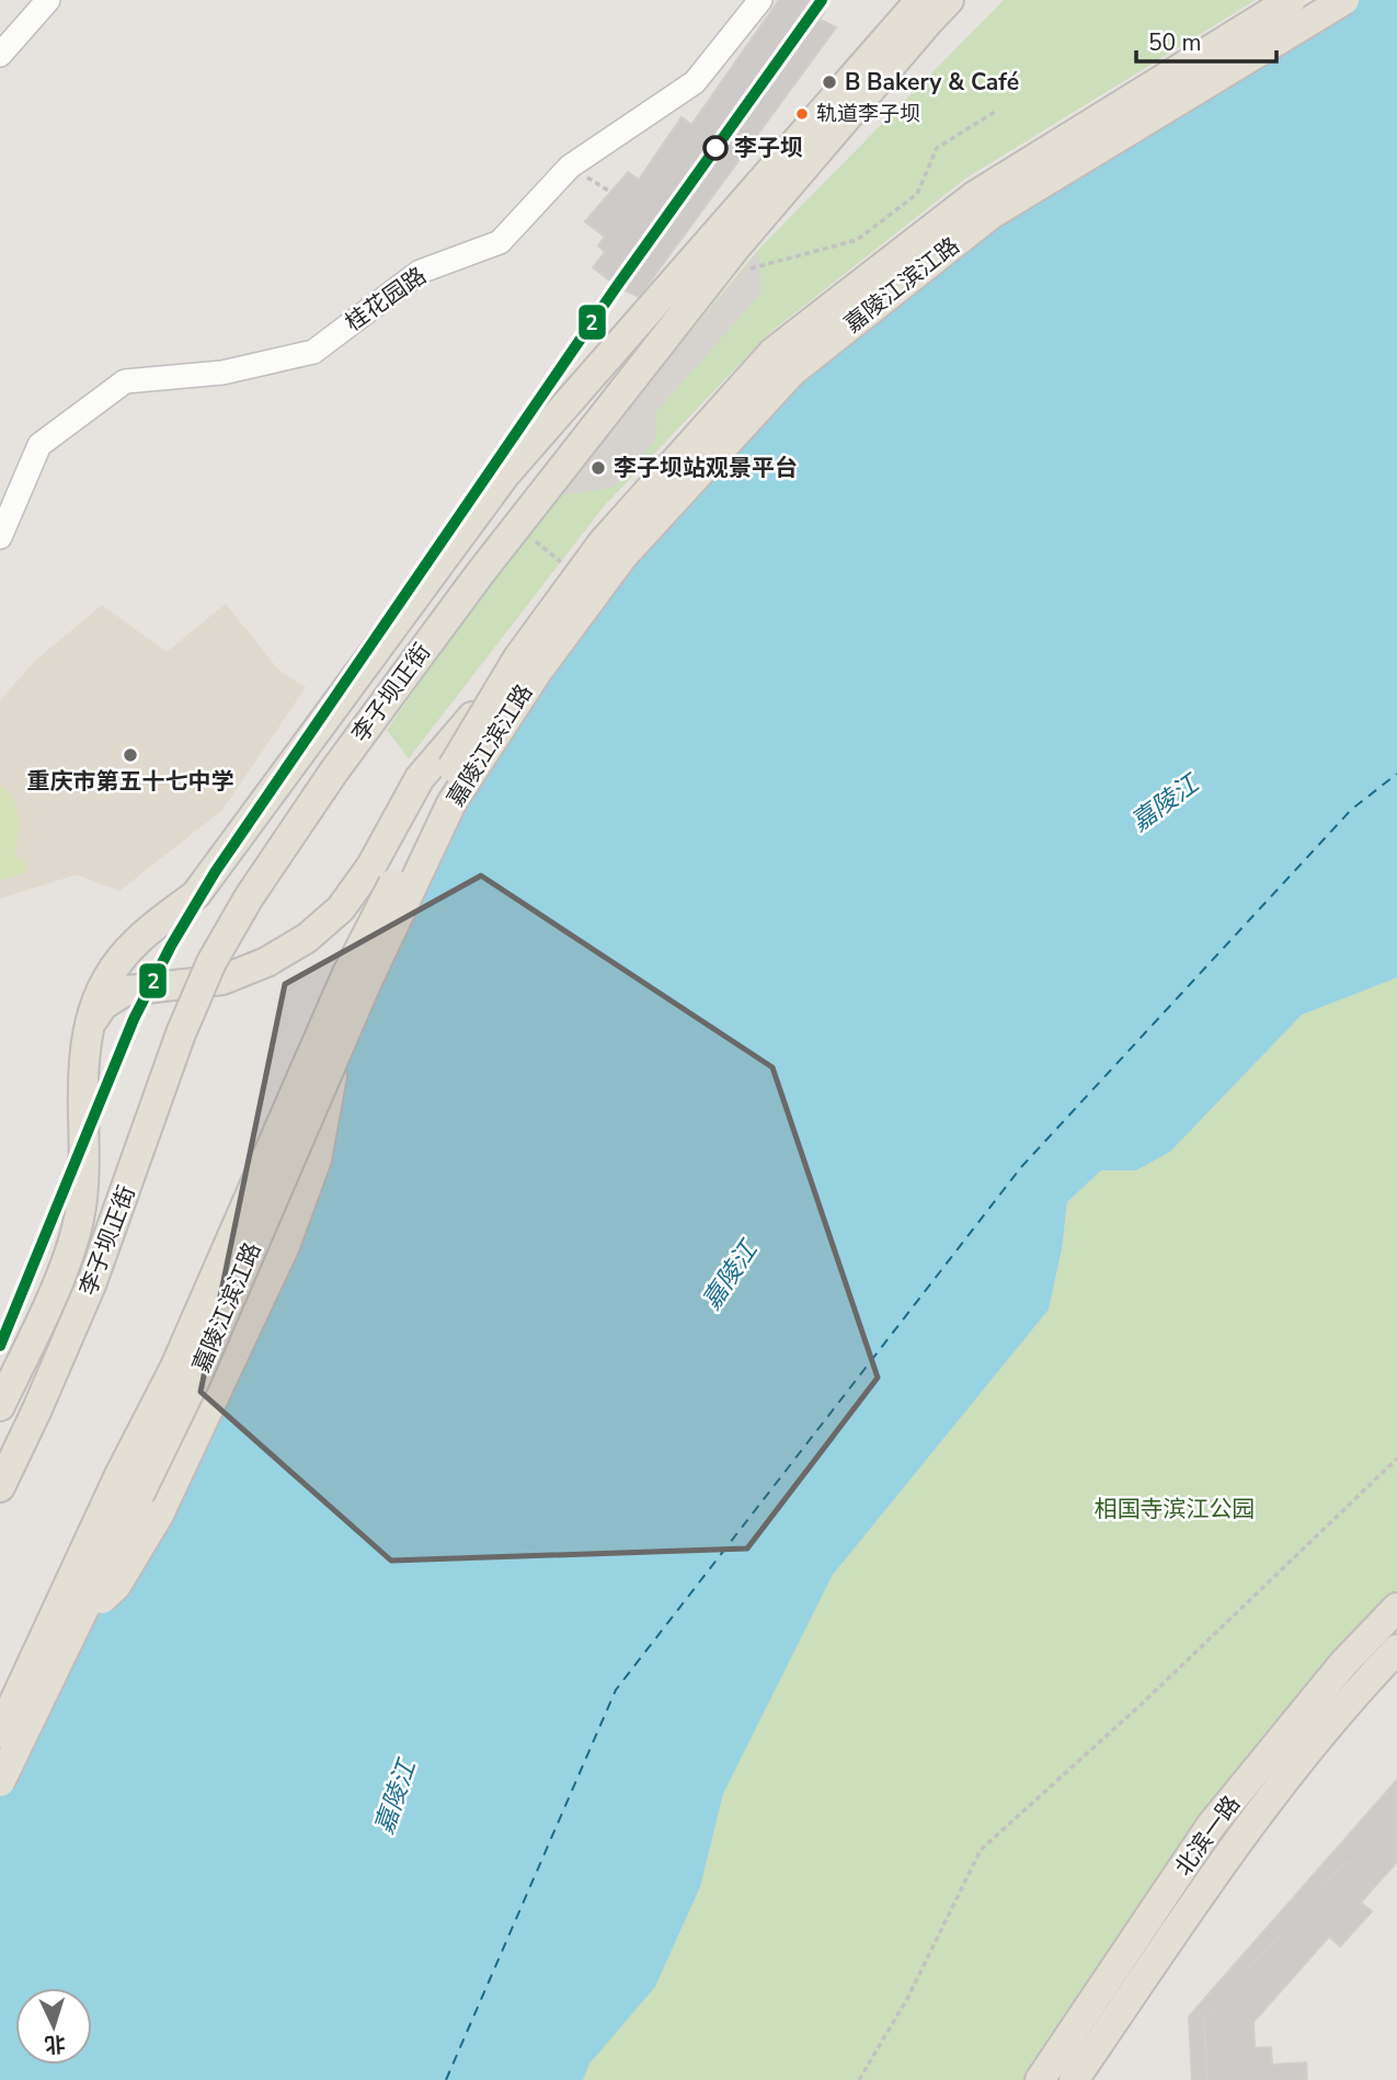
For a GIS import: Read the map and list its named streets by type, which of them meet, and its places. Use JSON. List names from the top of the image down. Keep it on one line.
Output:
{"streets":{"main road":["嘉陵江滨江路","李子坝正街","北滨一路"],"street":["桂花园路"]},"water":["嘉陵江"],"parks":["相国寺滨江公园"],"places":["B Bakery & Café","轨道李子坝","李子坝","李子坝站观景平台","重庆市第五十七中学"],"lines":["transit line 2"],"scale_bar":"50 m","north":"bottom"}
